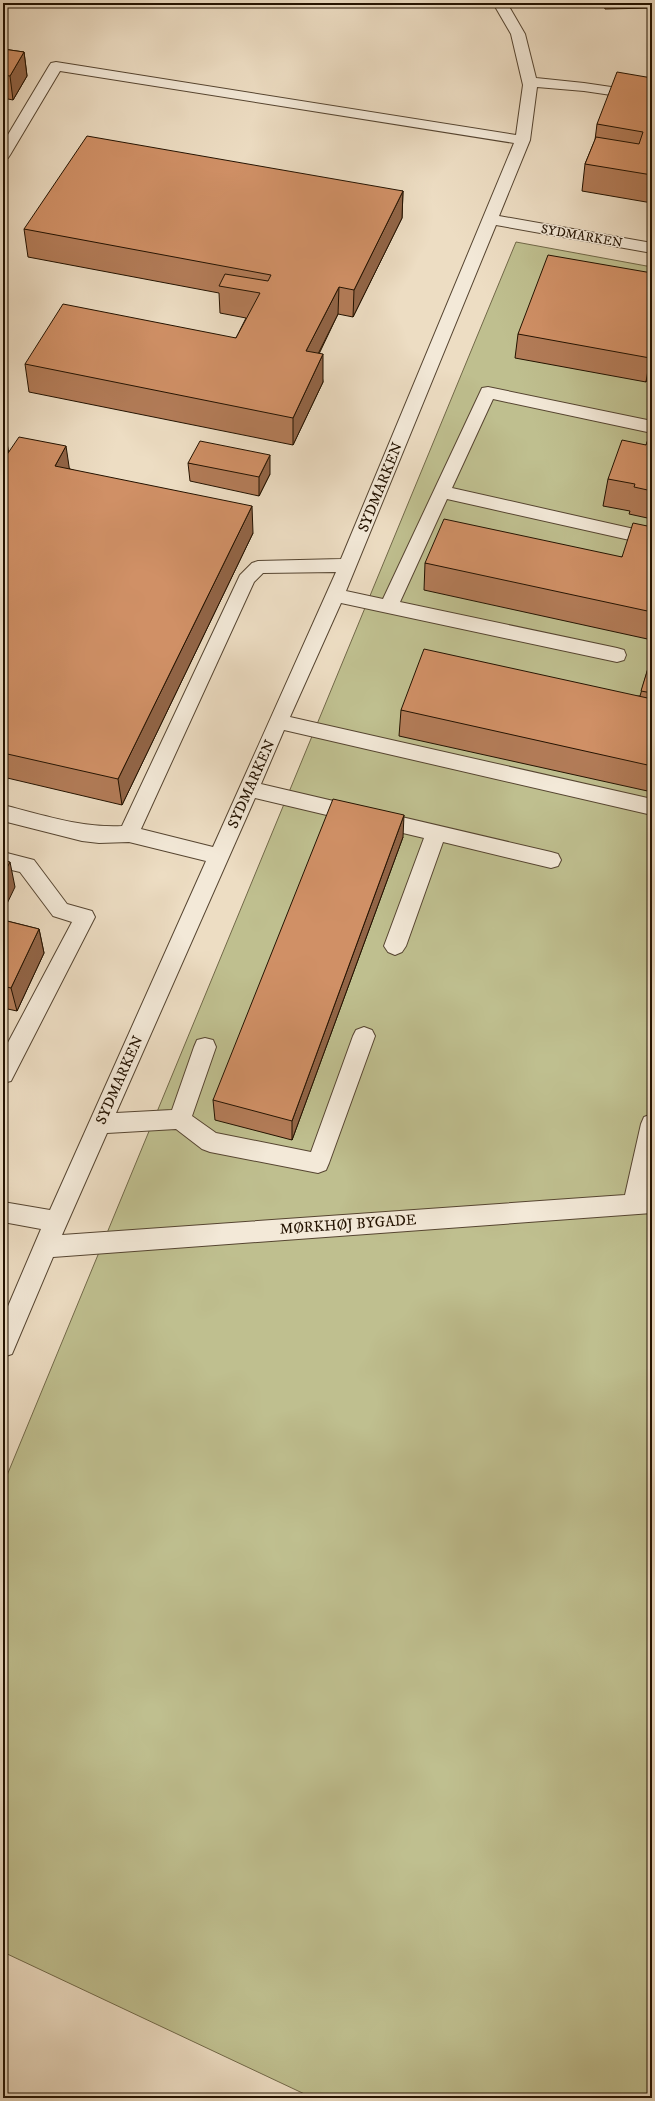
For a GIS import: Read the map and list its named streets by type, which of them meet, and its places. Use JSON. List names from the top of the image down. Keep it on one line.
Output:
{"streets":{"street":["SYDMARKEN","MØRKHØJ BYGADE"]},"crossings":[["SYDMARKEN","MØRKHØJ BYGADE"]]}
